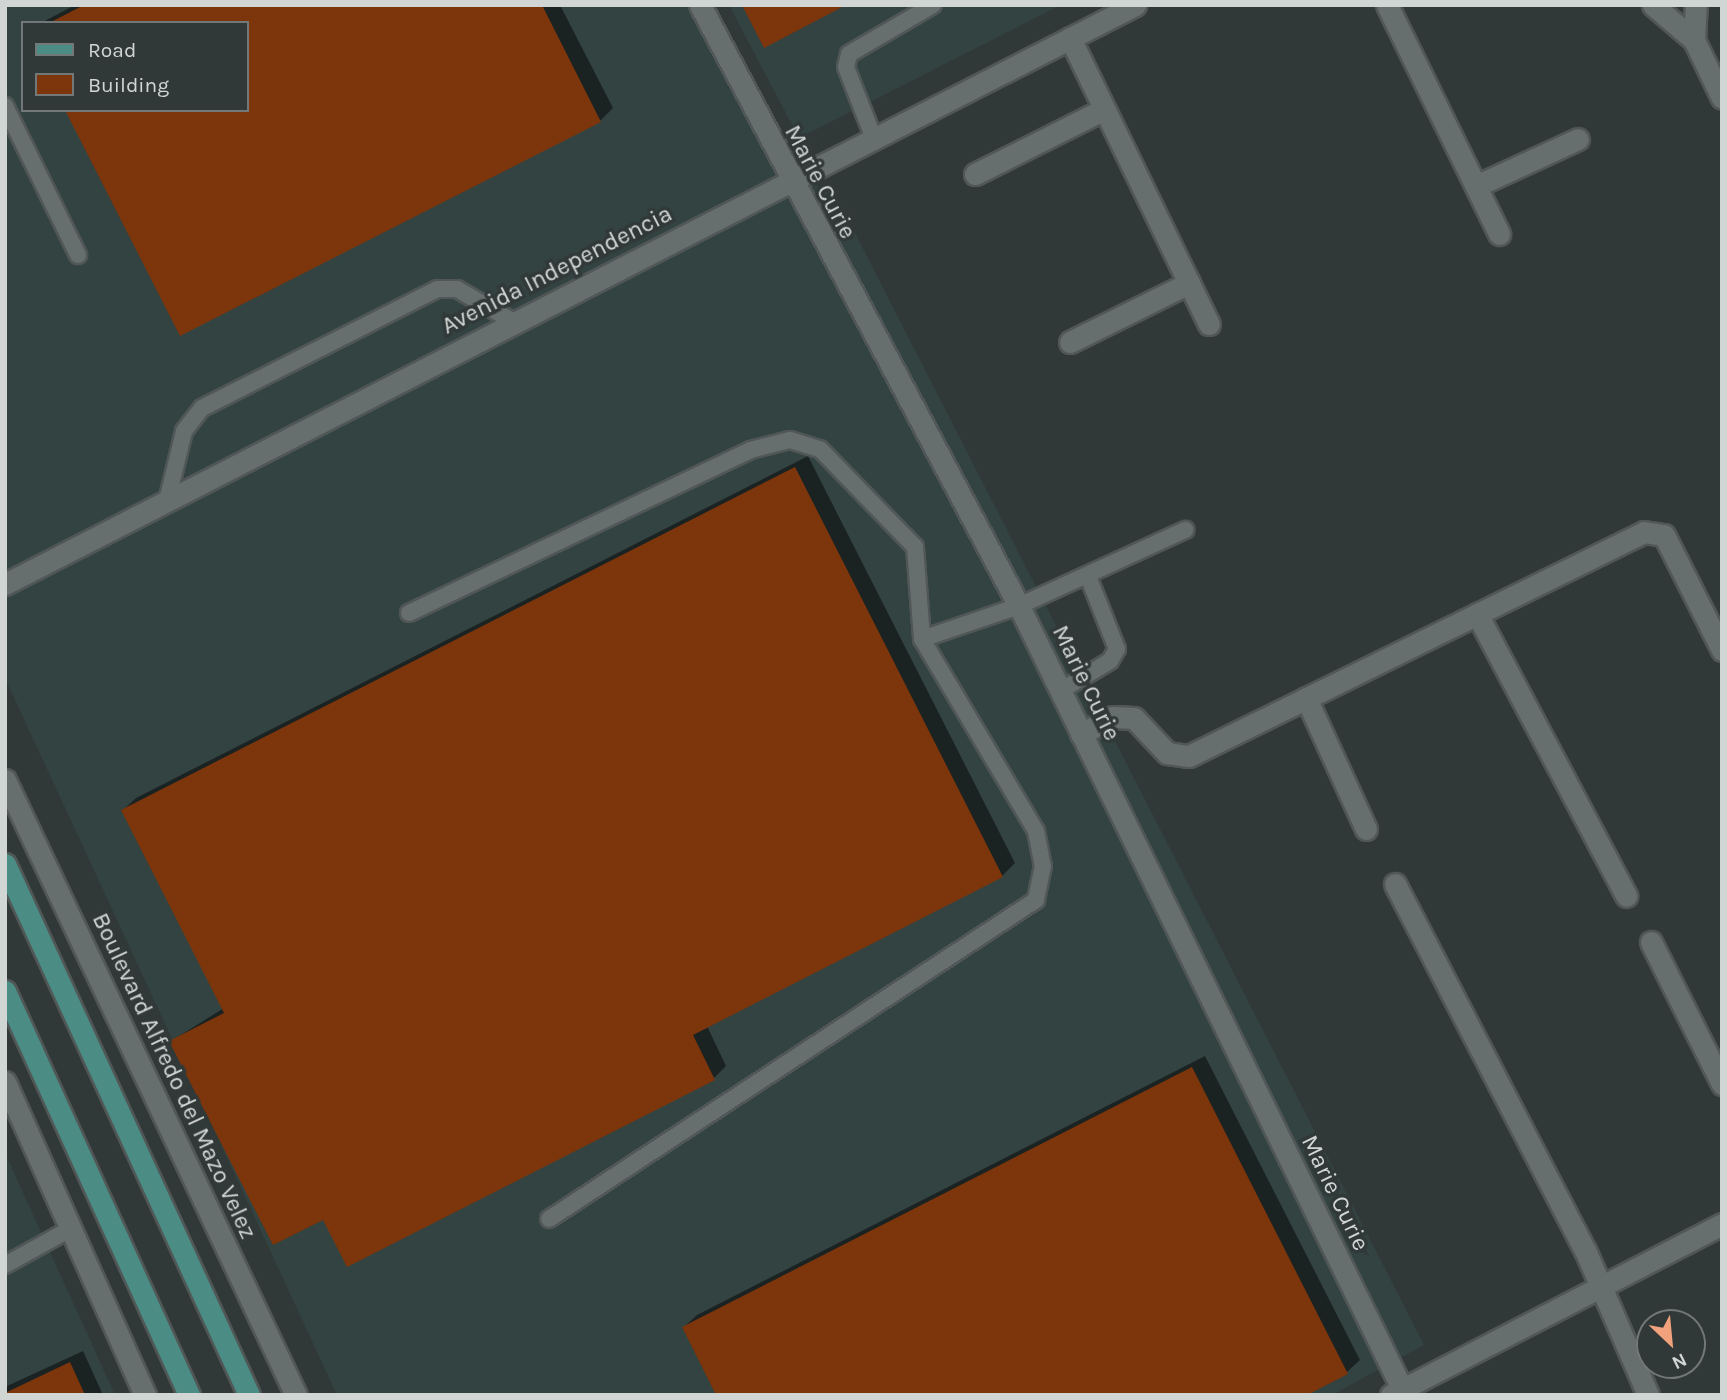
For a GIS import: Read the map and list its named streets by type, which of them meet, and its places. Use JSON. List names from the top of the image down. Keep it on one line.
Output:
{"streets":{"street":["Marie Curie","Avenida Independencia","Boulevard Alfredo del Mazo Velez"]},"crossings":[["Marie Curie","Avenida Independencia"]],"legend":["Road","Building"],"north":"bottom right"}
